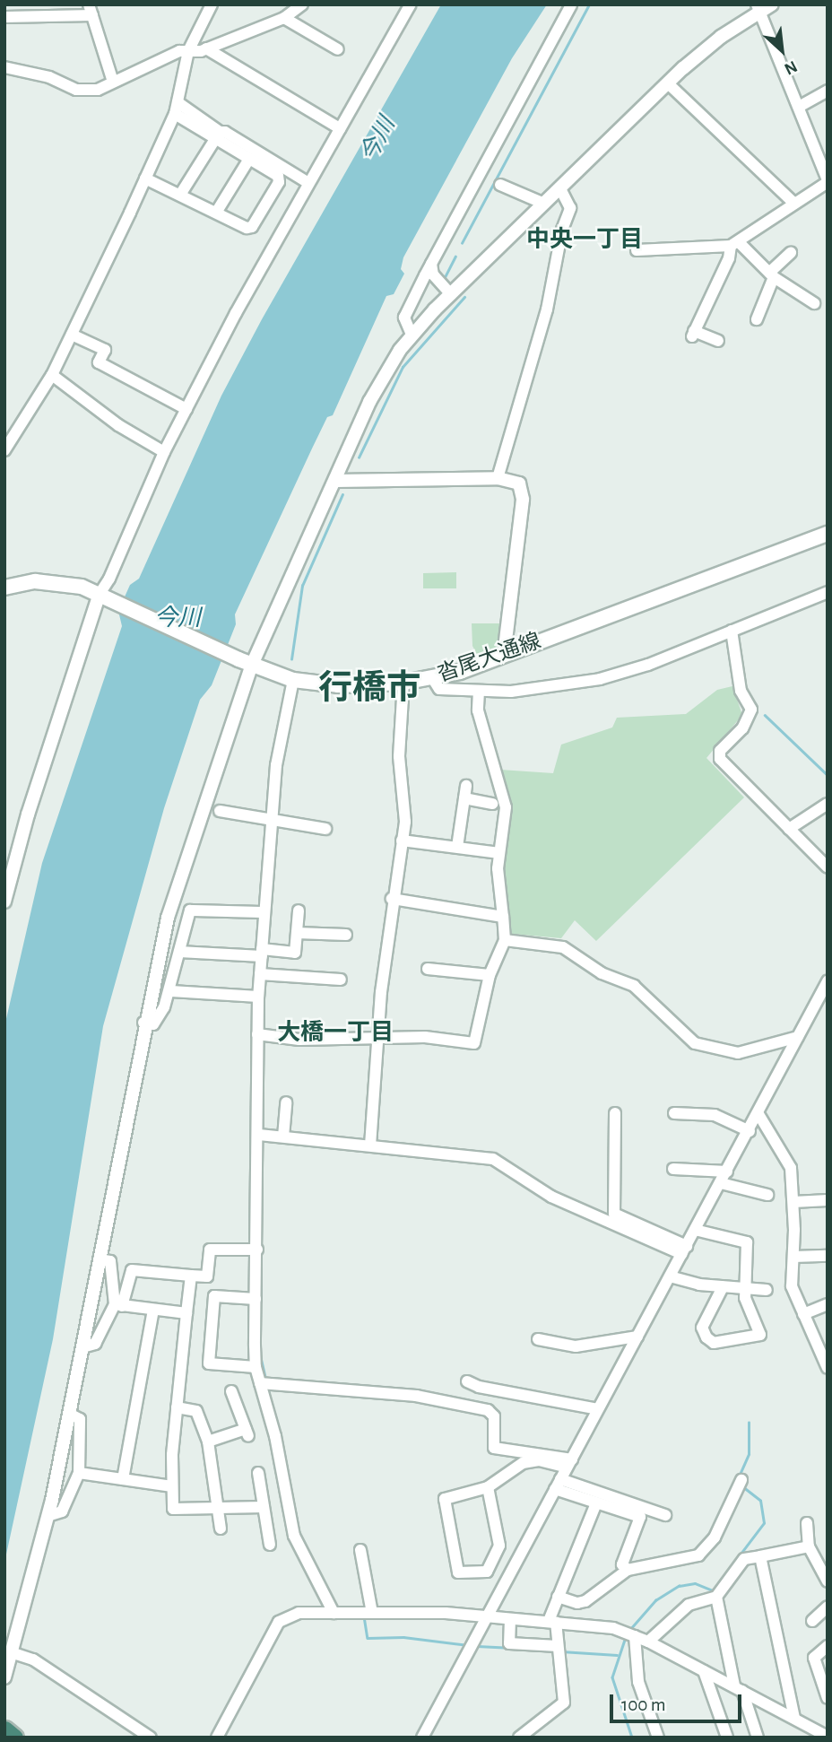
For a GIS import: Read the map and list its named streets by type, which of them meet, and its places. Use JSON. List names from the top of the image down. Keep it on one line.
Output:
{"streets":{"main road":["沓尾大通線"]},"districts":["中央一丁目","行橋市","大橋一丁目"],"water":["今川"],"scale_bar":"100 m","north":"bottom right"}
